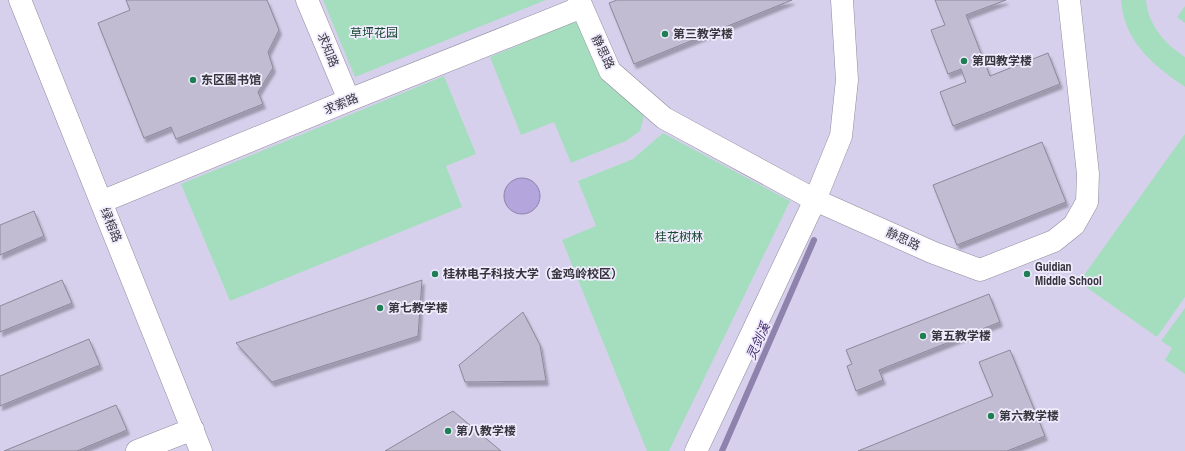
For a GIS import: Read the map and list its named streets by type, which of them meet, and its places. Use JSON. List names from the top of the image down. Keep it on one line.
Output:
{"streets":{"lane":["求知路","静思路","求索路","绿榕路"]},"crossings":[["求知路","求索路"],["静思路","求索路"],["求索路","绿榕路"]],"water":["灵剑溪"],"parks":["草坪花园","桂花树林"],"places":["第三教学楼","第四教学楼","东区图书馆","桂林电子科技大学（金鸡岭校区）","Guidian Middle School","第七教学楼","第五教学楼","第六教学楼","第八教学楼"]}
